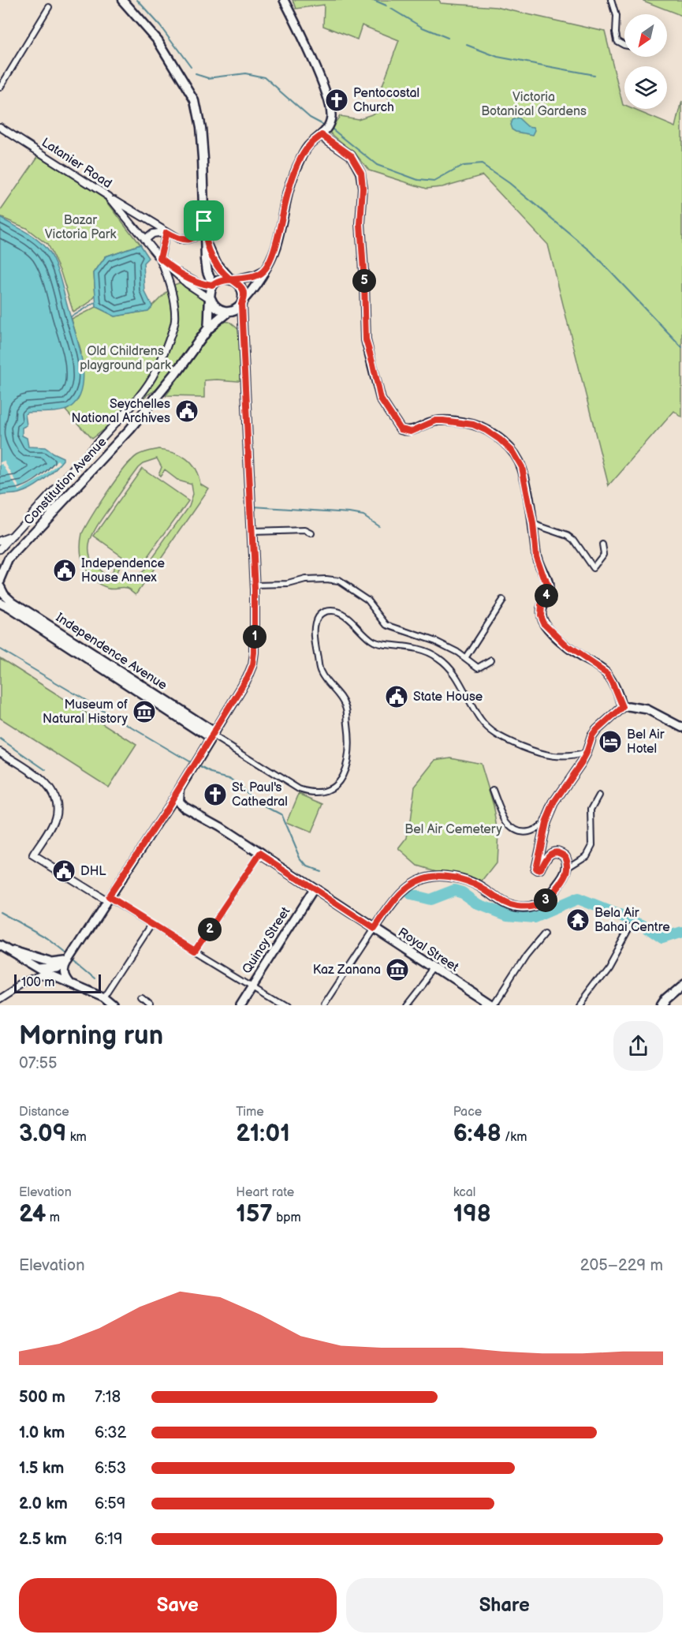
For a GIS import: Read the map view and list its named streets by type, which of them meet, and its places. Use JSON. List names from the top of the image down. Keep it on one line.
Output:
{"streets":{"main road":["Constitution Avenue","Independence Avenue","Quincy Street","Royal Street"],"street":["Latanier Road"]},"crossings":[["Latanier Road","Constitution Avenue"],["Quincy Street","Royal Street"]],"parks":["Victoria Botanical Gardens","Bazar Victoria Park","Old Childrens playground park","Bel Air Cemetery"],"places":{"church":["Pentocostal Church","St. Paul's Cathedral"],"public building":["Seychelles National Archives","Independence House Annex","State House","DHL"],"museum":["Museum of Natural History","Kaz Zanana"],"hotel":["Bel Air Hotel"],"temple":["Bela Air Bahai Centre"]},"scale_bar":"100 m","north":"bottom left","page":{"pins":["5","4","1","3","2"],"scale":"100 m","heading":["Morning run","07:55"],"stats":[["Distance","3.09 km"],["Time","21:01"],["Pace","6:48 /km"],["Elevation","24 m"],["Heart rate","157 bpm"],["kcal","198"]],"chart":["Elevation","205–229 m"],"list":[{"name":"500 m","note":"7:18"},{"name":"1.0 km","note":"6:32"},{"name":"1.5 km","note":"6:53"},{"name":"2.0 km","note":"6:59"},{"name":"2.5 km","note":"6:19"}],"buttons":["Save","Share"]}}
